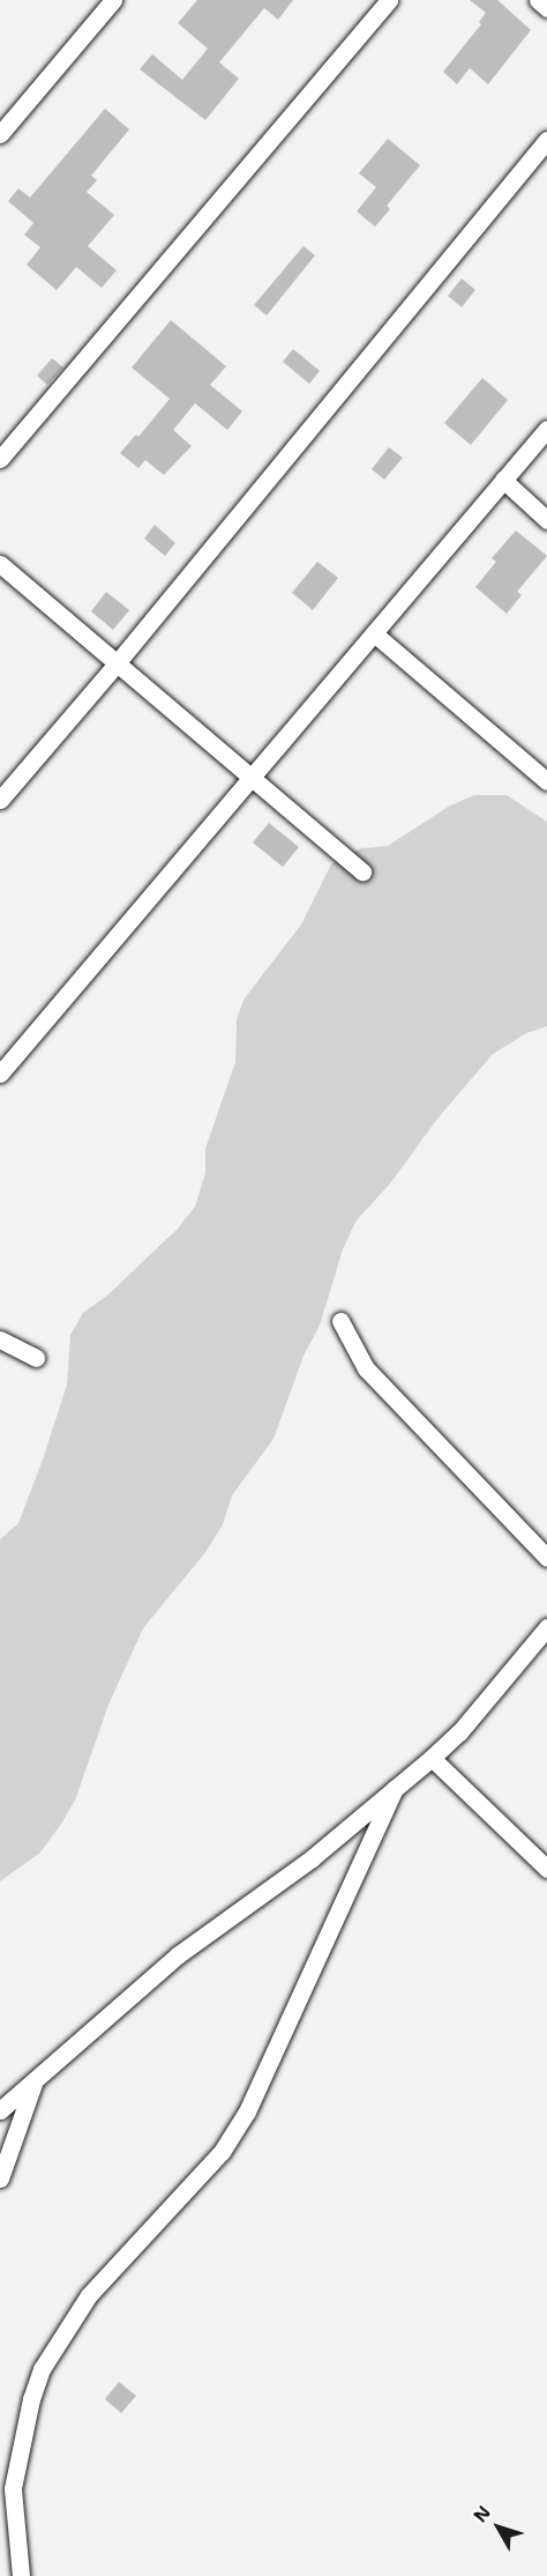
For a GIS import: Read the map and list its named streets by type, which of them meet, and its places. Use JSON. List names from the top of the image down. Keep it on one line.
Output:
{"north":"top left"}
